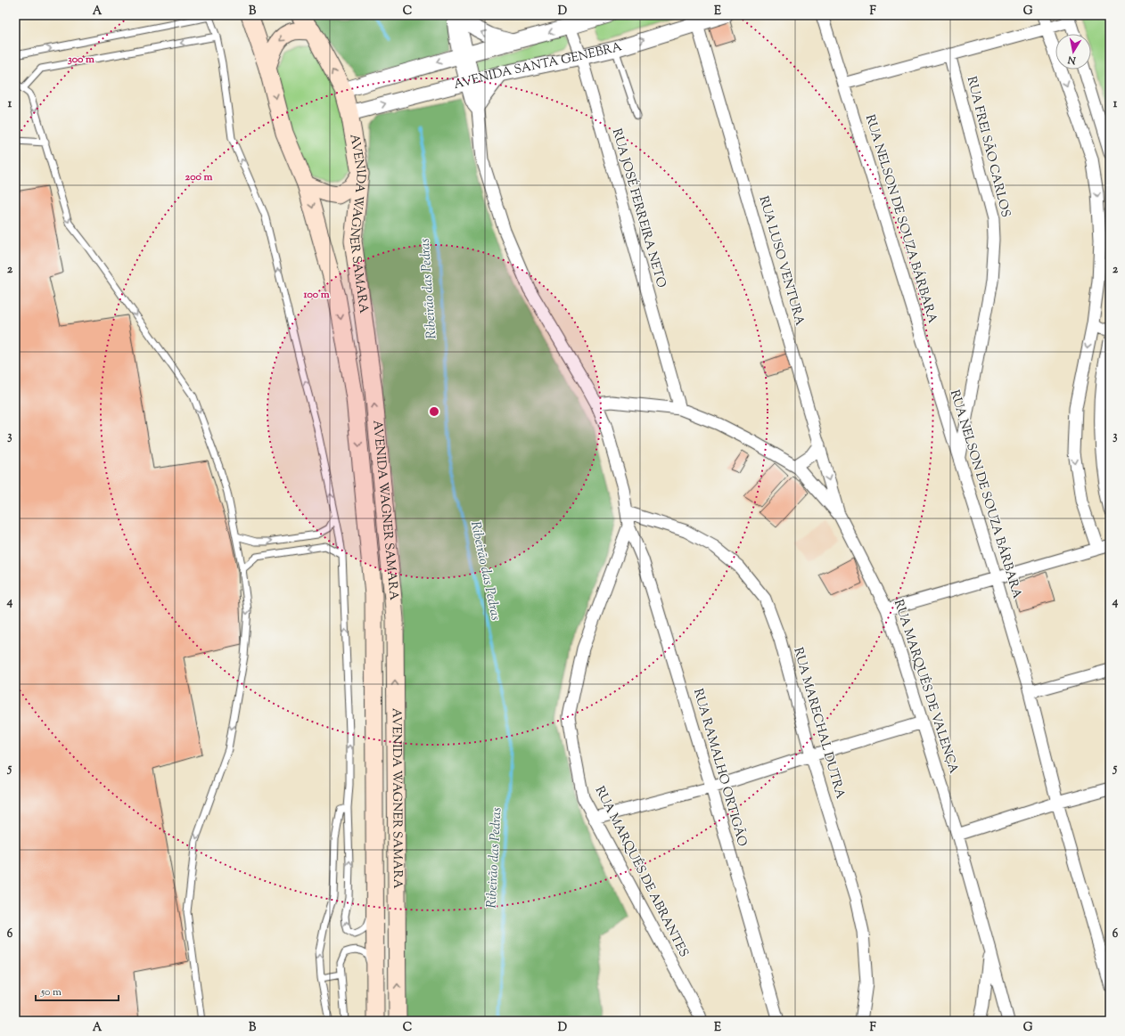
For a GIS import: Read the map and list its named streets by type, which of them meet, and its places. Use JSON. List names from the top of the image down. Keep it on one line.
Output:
{"streets":{"main road":["AVENIDA WAGNER SAMARA"],"street":["AVENIDA SANTA GENEBRA","RUA FREI SÃO CARLOS","RUA JOSÉ FERREIRA NETO","RUA NELSON DE SOUZA BÁRBARA","RUA LUSO VENTURA","RUA MARQUÊS DE VALENÇA","RUA MARECHAL DUTRA","RUA RAMALHO ORTIGÃO","RUA MARQUÊS DE ABRANTES"]},"crossings":[["AVENIDA SANTA GENEBRA","RUA JOSÉ FERREIRA NETO"],["AVENIDA SANTA GENEBRA","AVENIDA WAGNER SAMARA"],["AVENIDA SANTA GENEBRA","RUA LUSO VENTURA"],["AVENIDA SANTA GENEBRA","RUA MARQUÊS DE ABRANTES"],["RUA FREI SÃO CARLOS","RUA NELSON DE SOUZA BÁRBARA"],["RUA JOSÉ FERREIRA NETO","RUA MARQUÊS DE VALENÇA"],["RUA LUSO VENTURA","RUA MARQUÊS DE VALENÇA"],["RUA MARQUÊS DE VALENÇA","RUA MARQUÊS DE ABRANTES"],["RUA MARECHAL DUTRA","RUA MARQUÊS DE ABRANTES"],["RUA RAMALHO ORTIGÃO","RUA MARQUÊS DE ABRANTES"]],"water":["Ribeirão das Pedras"],"scale_bar":"50 m","north":"bottom","grid":{"columns":["A","B","C","D","E","F","G"],"rows":["1","2","3","4","5","6"]},"rings":["300 m","200 m","100 m"]}
